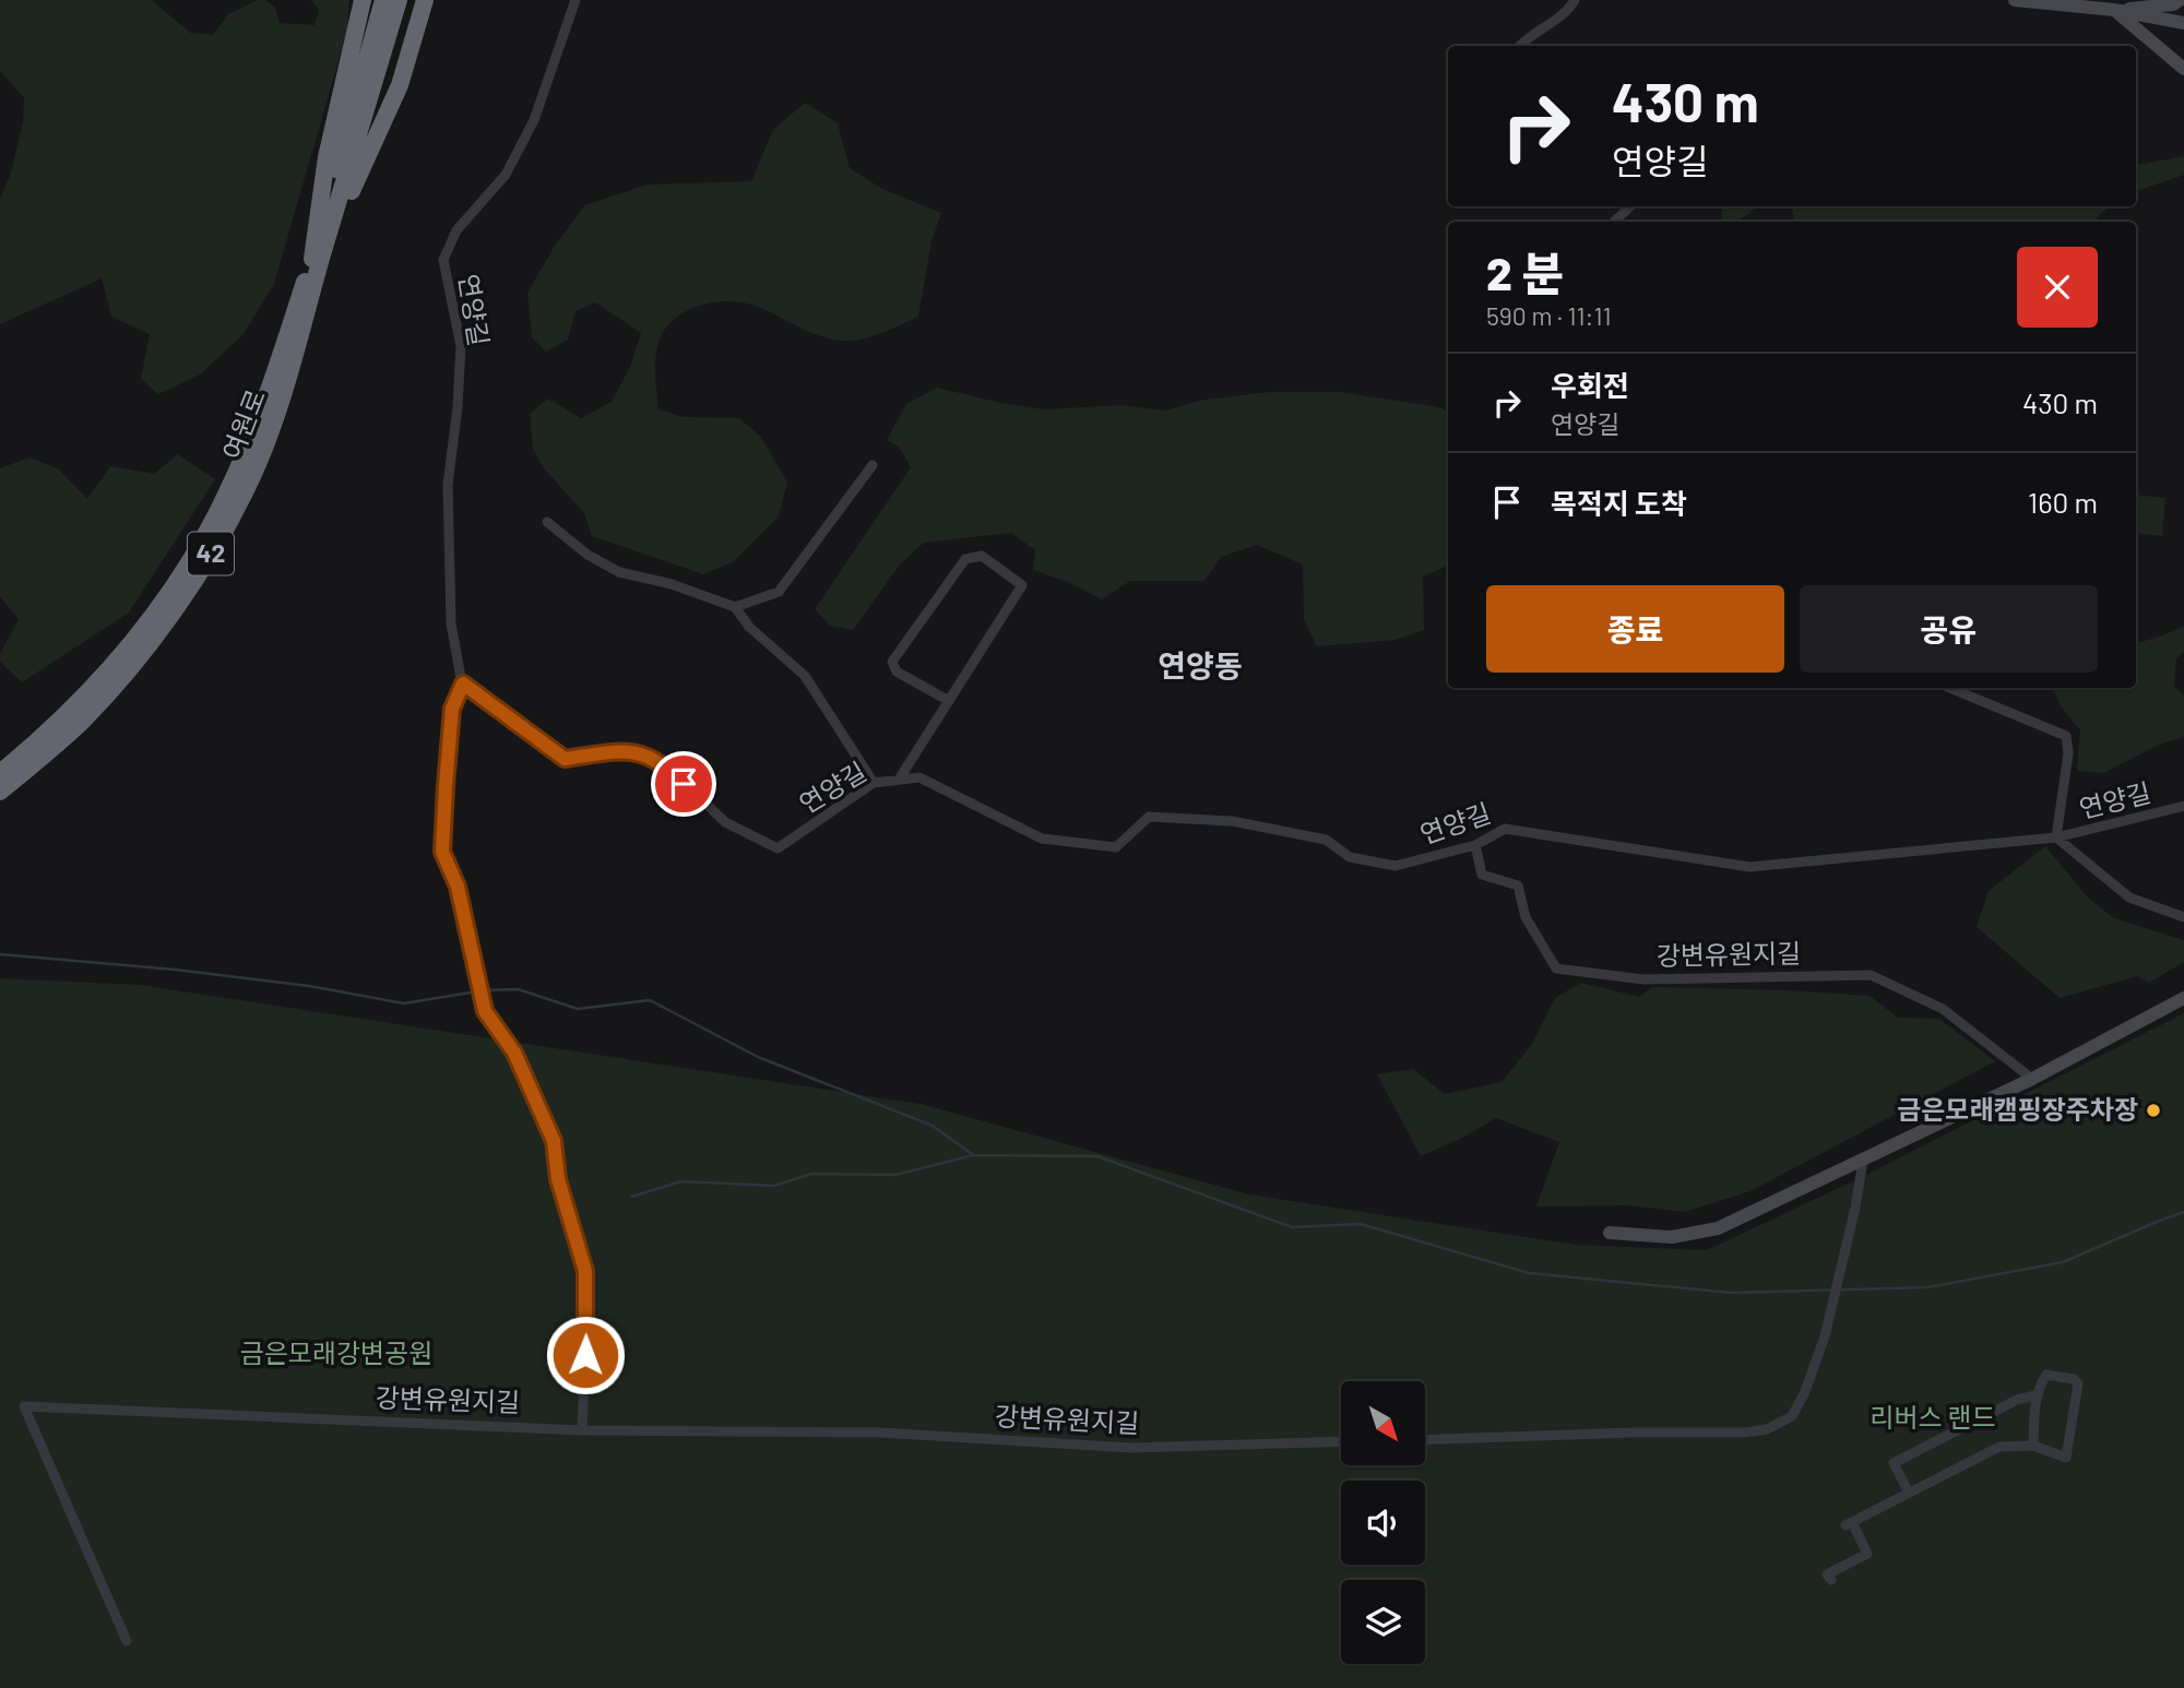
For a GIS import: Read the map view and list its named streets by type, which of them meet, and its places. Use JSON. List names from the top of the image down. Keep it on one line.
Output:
{"streets":{"highway":["여원로","42"],"street":["연양길","강변유원지길"]},"crossings":[["연양길","강변유원지길"]],"districts":["연양동"],"parks":["금은모래강변공원","리버스 랜드"],"places":["금은모래캠핑장주차장"],"north":"bottom right","page":{"turn":["430 m","연양길"],"heading":["2 분","590 m · 11:11"],"list":[{"name":"우회전","note":"연양길","value":"430 m"},{"name":"목적지 도착","value":"160 m"}],"buttons":["종료","공유"]}}
